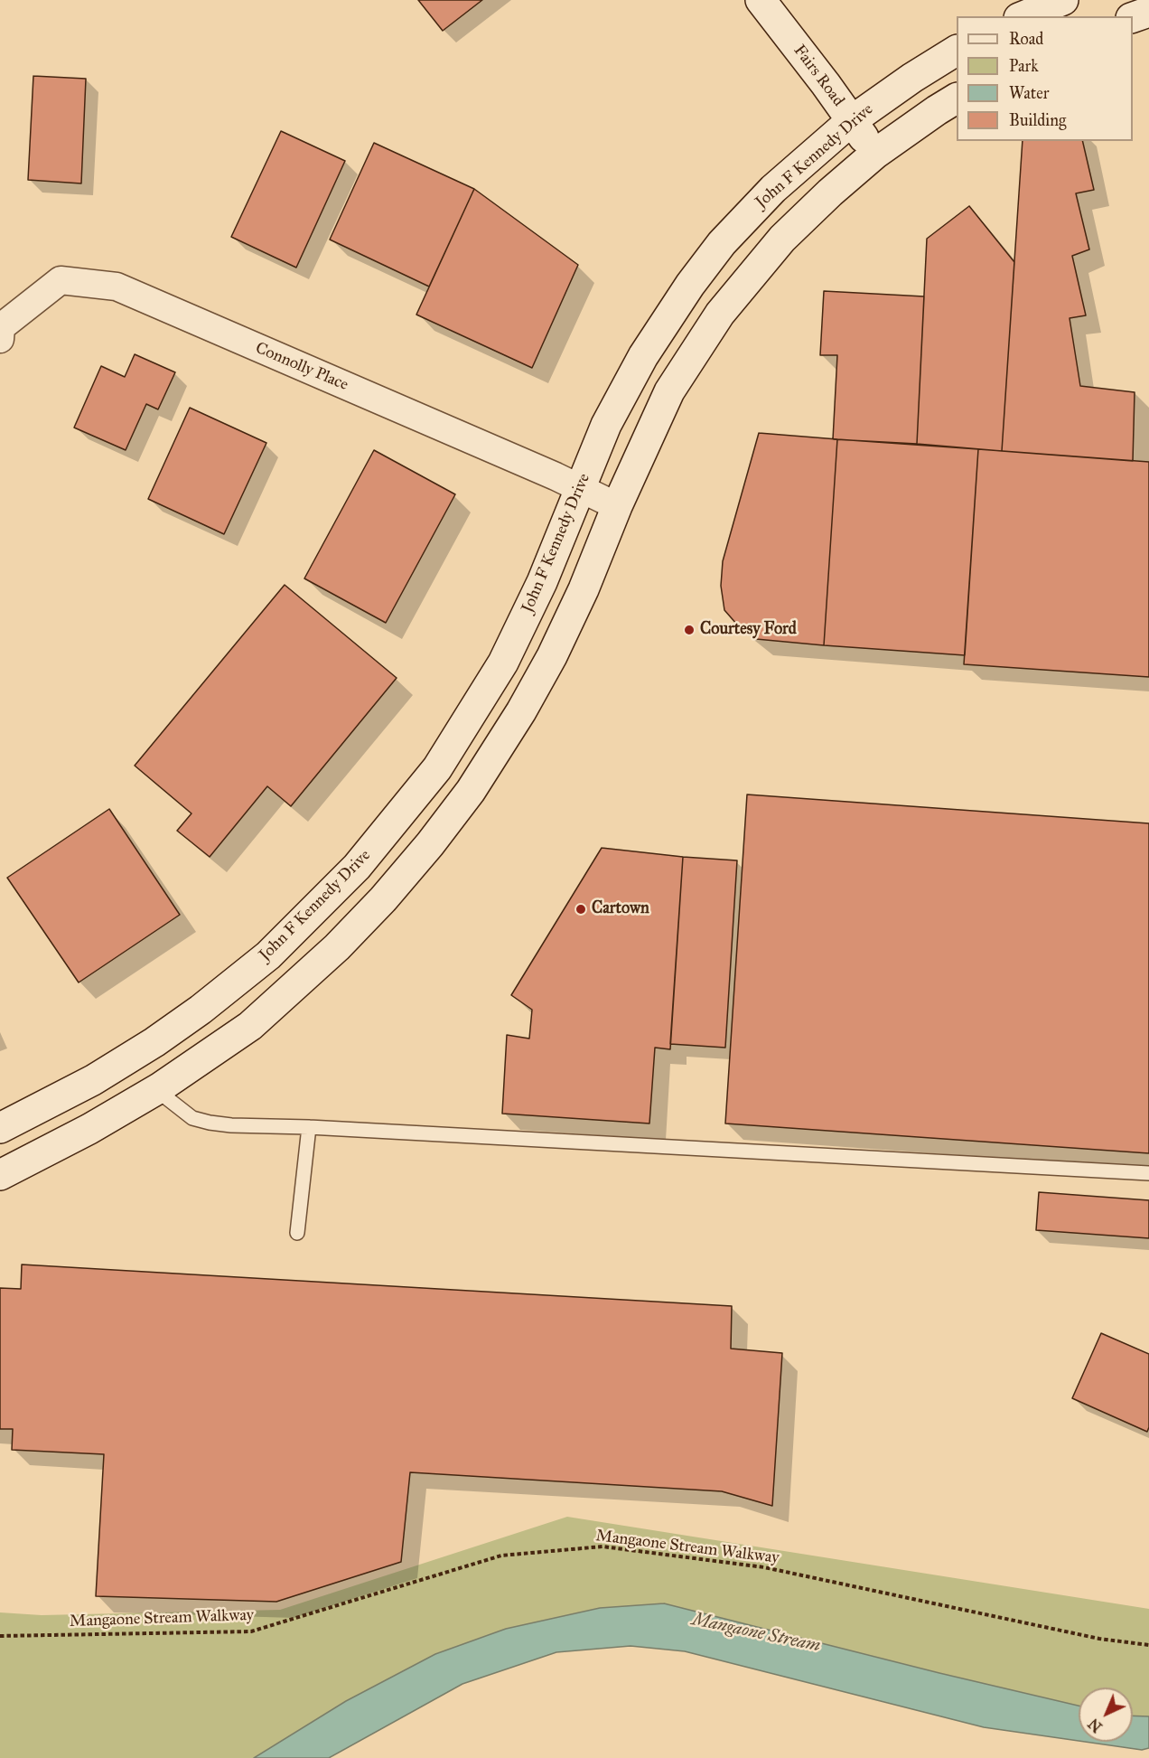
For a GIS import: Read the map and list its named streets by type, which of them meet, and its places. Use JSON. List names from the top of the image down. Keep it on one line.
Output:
{"streets":{"main road":["Fairs Road","John F Kennedy Drive"],"street":["Connolly Place"],"path":["Mangaone Stream Walkway"]},"crossings":[["Fairs Road","John F Kennedy Drive"],["John F Kennedy Drive","Connolly Place"]],"water":["Mangaone Stream"],"places":["Courtesy Ford","Cartown"],"legend":["Road","Park","Water","Building"],"north":"bottom left"}
